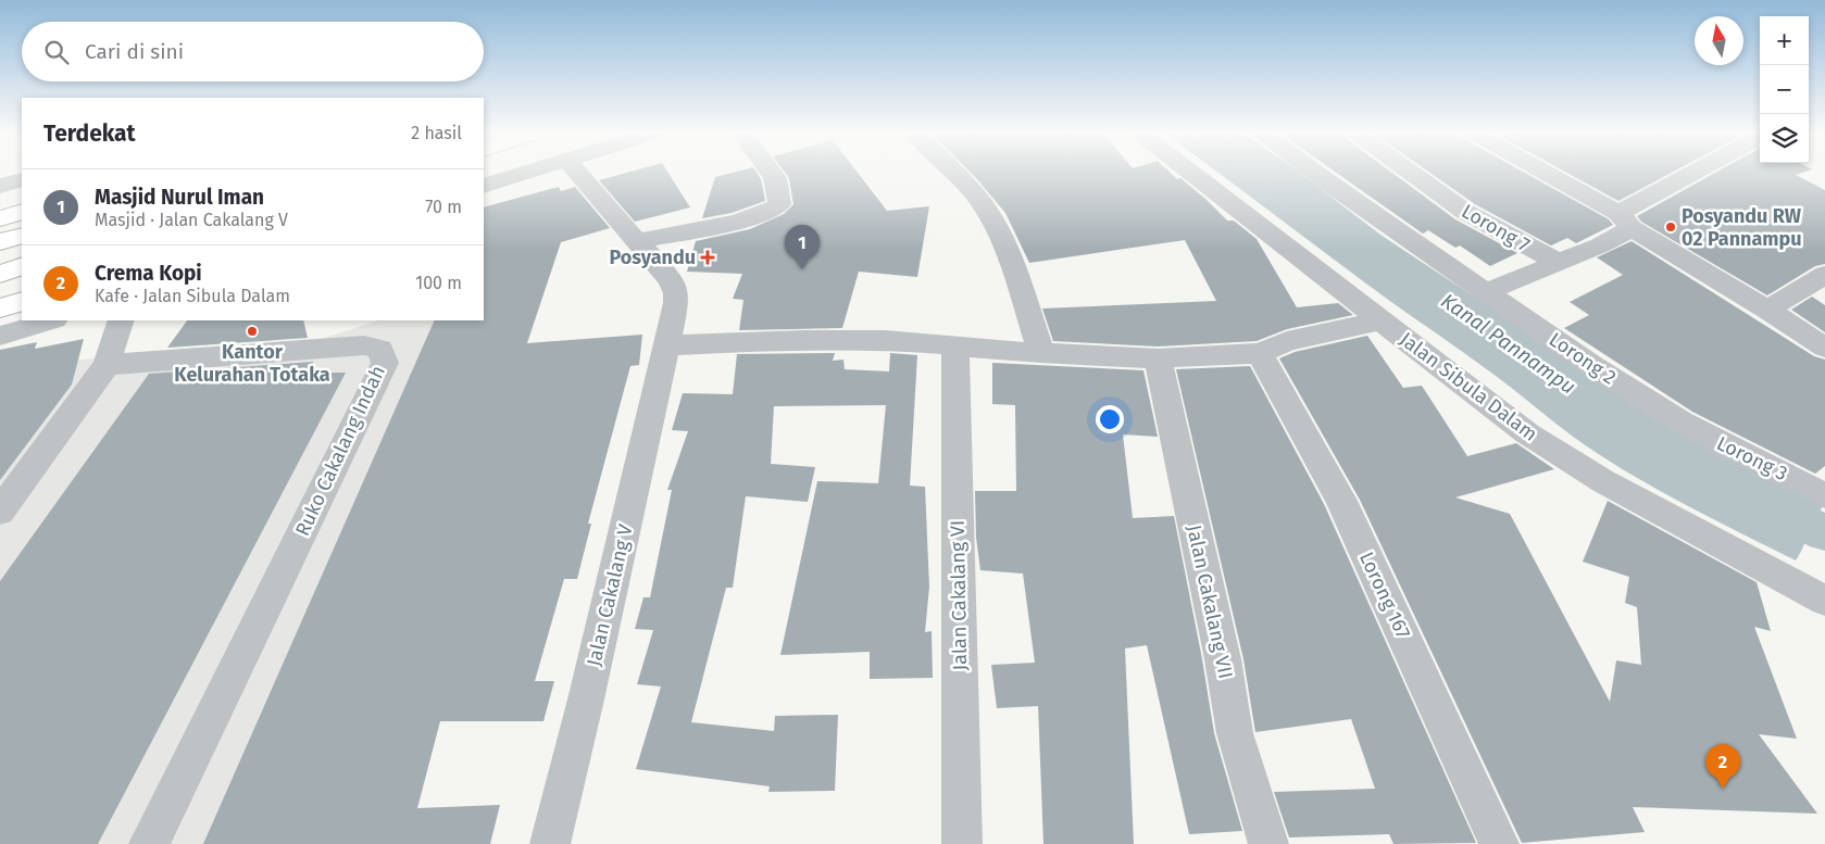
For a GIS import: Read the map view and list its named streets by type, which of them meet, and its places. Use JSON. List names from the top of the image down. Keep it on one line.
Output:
{"streets":{"street":["Lorong 7","Lorong 2","Jalan Sibula Dalam","Ruko Cakalang Indah","Lorong 3","Jalan Cakalang V","Jalan Cakalang VI","Lorong 167","Jalan Cakalang VII"]},"crossings":[["Lorong 2","Lorong 3"]],"water":["Kanal Pannampu"],"places":{"other":["Posyandu RW 02 Pannampu","Kantor Kelurahan Totaka"],"health":["Posyandu"]},"north":"top","page":{"map_buttons":["+","−"],"search":"Cari di sini","heading":["Terdekat","2 hasil"],"list":[{"mark":"1","name":"Masjid Nurul Iman","note":"Masjid · Jalan Cakalang V","value":"70 m"},{"mark":"2","name":"Crema Kopi","note":"Kafe · Jalan Sibula Dalam","value":"100 m"}],"pins":["1","2"]}}
